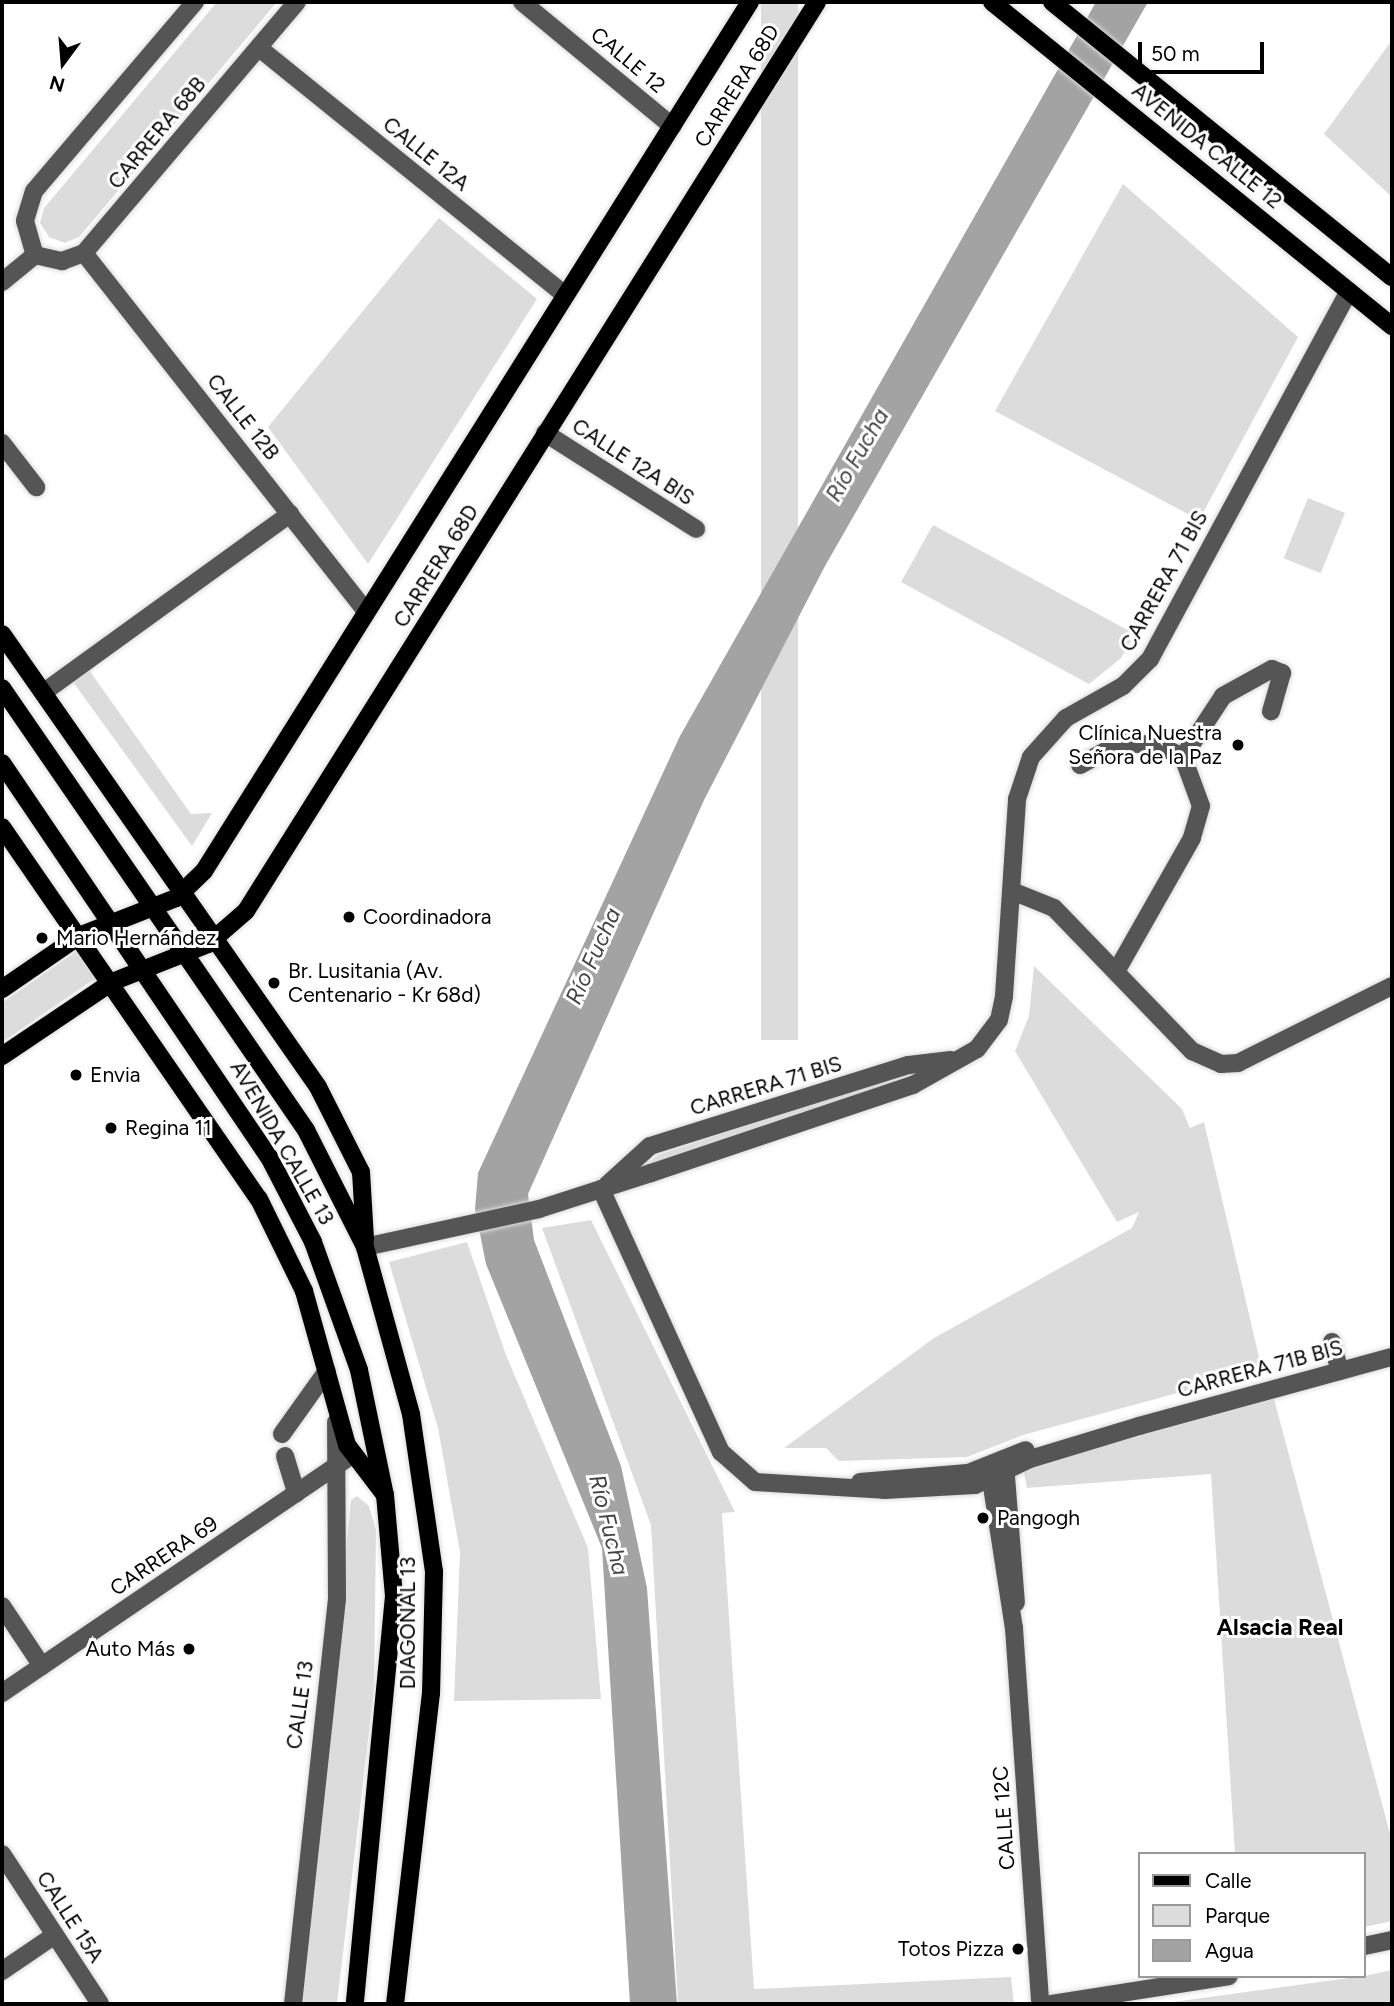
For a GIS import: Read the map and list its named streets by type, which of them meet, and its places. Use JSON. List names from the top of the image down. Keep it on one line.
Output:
{"streets":{"main road":["CARRERA 68D","AVENIDA CALLE 12","AVENIDA CALLE 13","DIAGONAL 13"],"street":["CALLE 12","CARRERA 68B","CALLE 12A","CALLE 12B","CALLE 12A BIS","CARRERA 71 BIS","CARRERA 71B BIS","CARRERA 69","CALLE 13","CALLE 12C","CALLE 15A"]},"crossings":[["CALLE 12","CARRERA 68D"],["CARRERA 68D","CALLE 12A"],["CARRERA 68D","CALLE 12B"],["CARRERA 68D","CALLE 12A BIS"],["CARRERA 68D","AVENIDA CALLE 13"],["CARRERA 68B","CALLE 12A"],["CARRERA 68B","CALLE 12B"],["AVENIDA CALLE 12","CARRERA 71 BIS"],["CARRERA 71 BIS","AVENIDA CALLE 13"],["CARRERA 71 BIS","CARRERA 71B BIS"],["CARRERA 71 BIS","DIAGONAL 13"],["AVENIDA CALLE 13","DIAGONAL 13"],["CARRERA 71B BIS","CALLE 12C"],["CARRERA 69","CALLE 13"]],"districts":["Alsacia Real"],"water":["Río Fucha"],"places":["Clínica Nuestra Señora de la Paz","Coordinadora","Mario Hernández","Br. Lusitania (Av. Centenario - Kr 68d)","Envia","Regina 11","Pangogh","Auto Más","Totos Pizza"],"legend":["Calle","Parque","Agua"],"scale_bar":"50 m","north":"bottom"}
